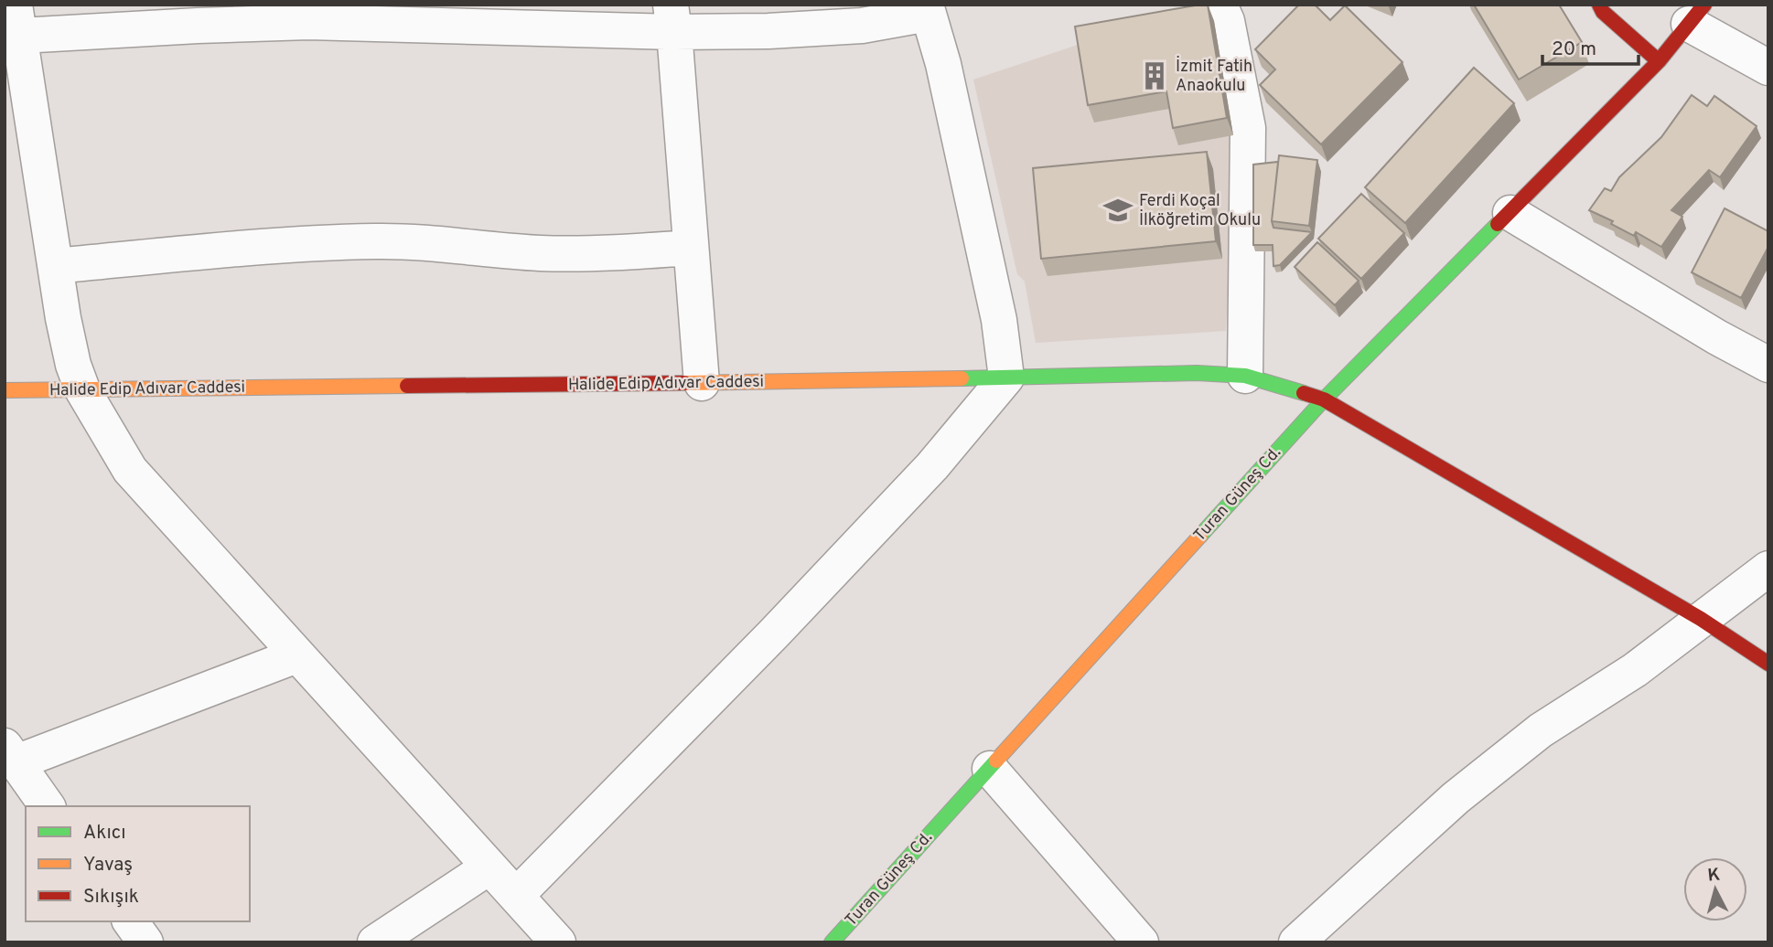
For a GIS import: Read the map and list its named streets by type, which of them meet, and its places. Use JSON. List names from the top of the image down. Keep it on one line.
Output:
{"streets":{"street":["Halide Edip Adıvar Caddesi","Turan Güneş Cd."]},"crossings":[["Halide Edip Adıvar Caddesi","Turan Güneş Cd."]],"places":{"building":["İzmit Fatih Anaokulu"],"school or university":["Ferdi Koçal İlköğretim Okulu"]},"legend":["Akıcı","Yavaş","Sıkışık"],"scale_bar":"20 m","north":"top"}
